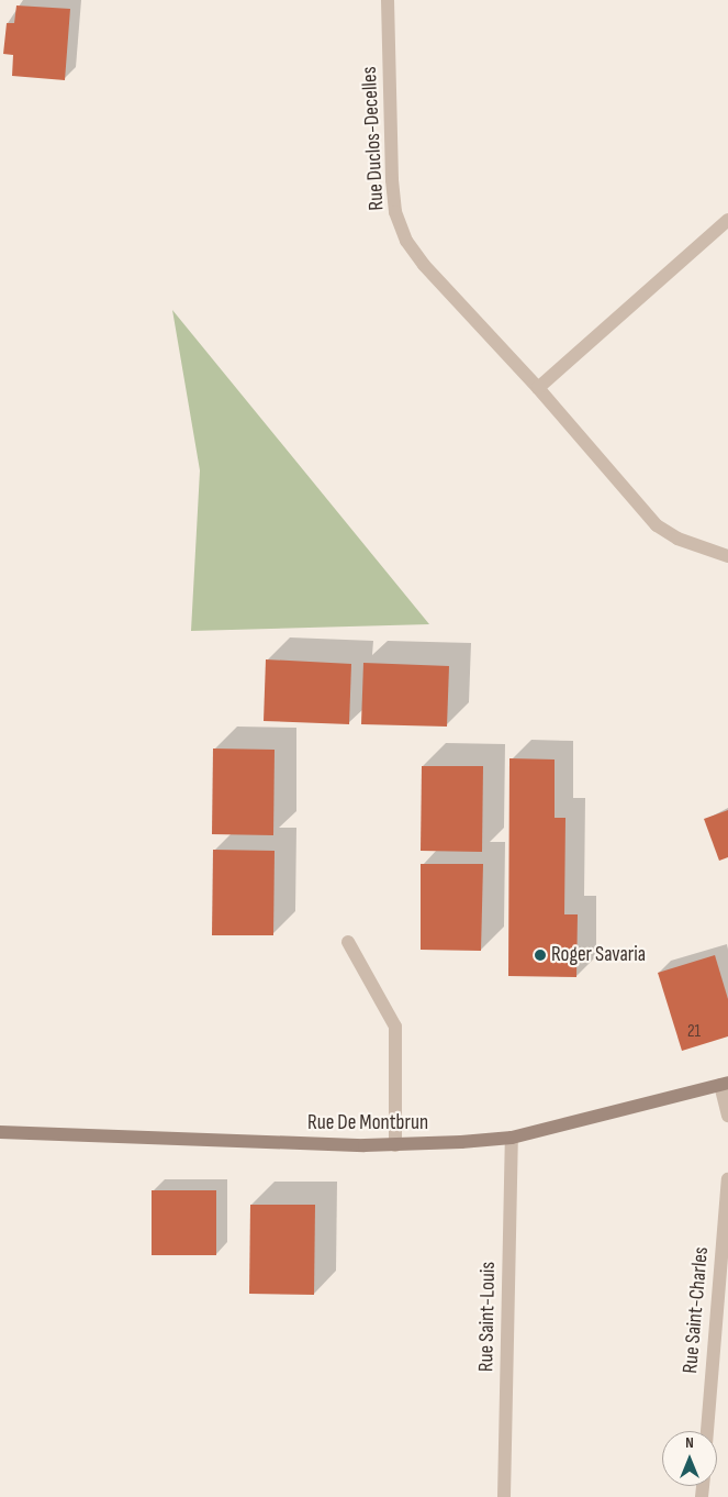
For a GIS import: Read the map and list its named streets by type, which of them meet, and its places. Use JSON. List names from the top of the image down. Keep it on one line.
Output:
{"streets":{"street":["Rue Duclos-Decelles","Rue De Montbrun","Rue Saint-Charles","Rue Saint-Louis"]},"crossings":[["Rue De Montbrun","Rue Saint-Louis"]],"places":["Roger Savaria"],"house_numbers":["21"],"north":"top"}
